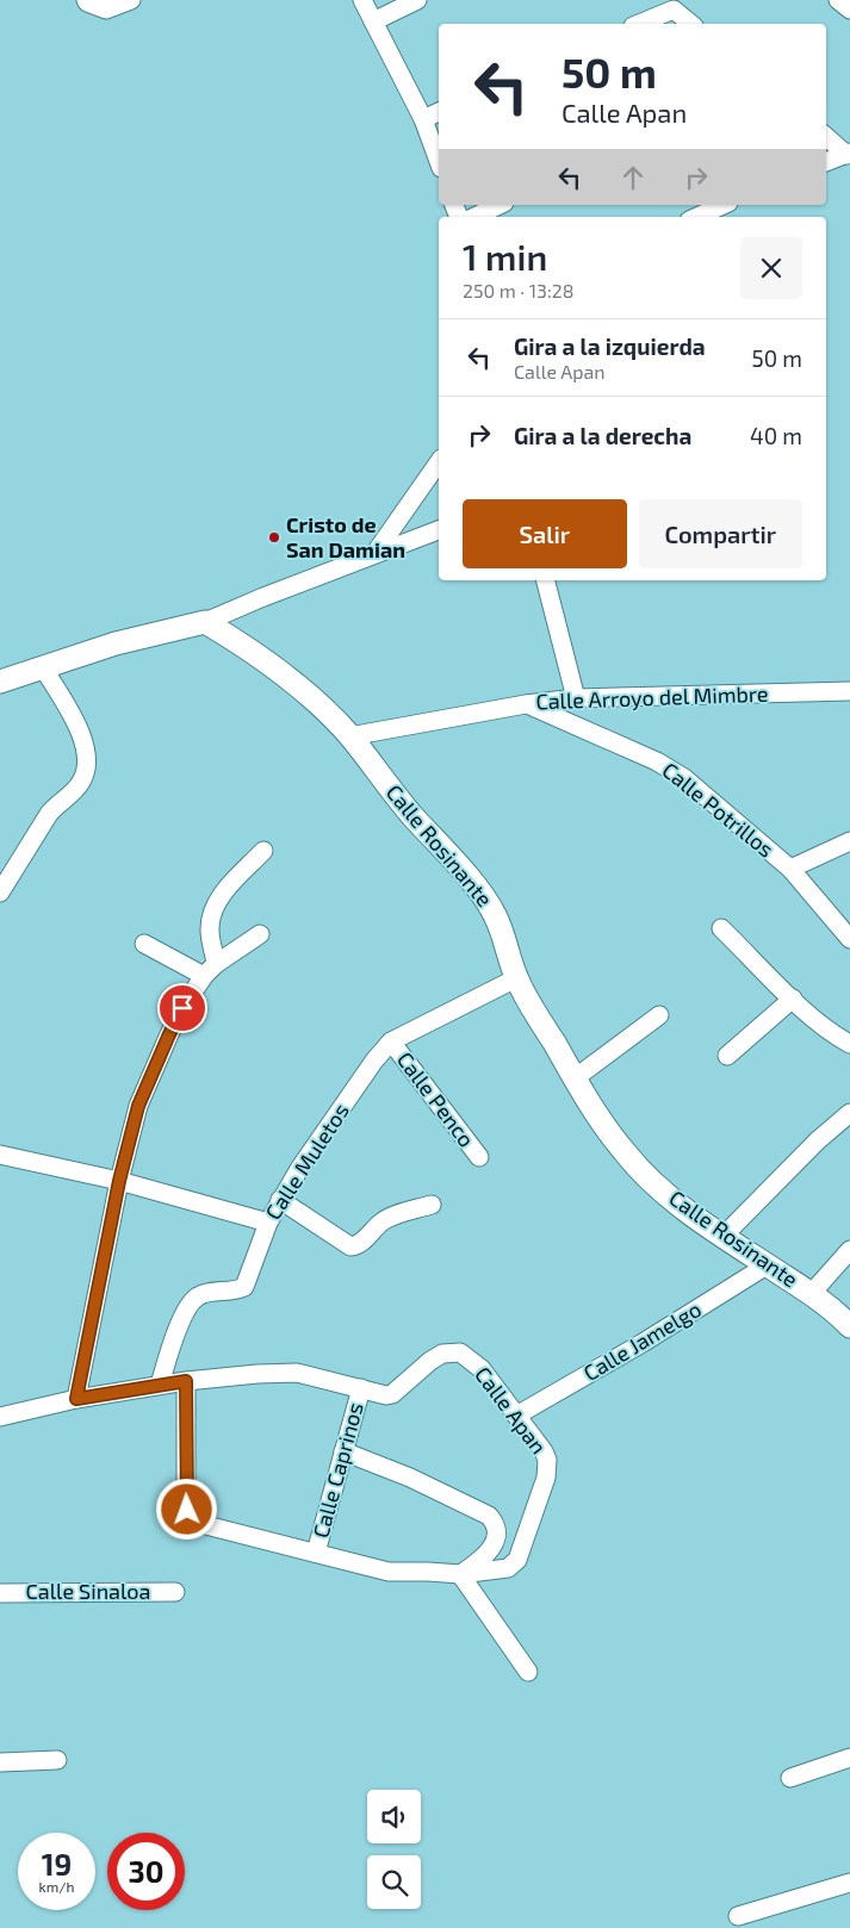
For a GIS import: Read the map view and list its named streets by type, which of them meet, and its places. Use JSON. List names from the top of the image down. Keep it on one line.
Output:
{"streets":{"street":["Calle Arroyo del Mimbre","Calle Potrillos","Calle Rosinante","Calle Penco","Calle Muletos","Calle Jamelgo","Calle Apan","Calle Caprinos","Calle Sinaloa"]},"crossings":[["Calle Arroyo del Mimbre","Calle Potrillos"],["Calle Arroyo del Mimbre","Calle Rosinante"],["Calle Rosinante","Calle Muletos"],["Calle Rosinante","Calle Jamelgo"],["Calle Penco","Calle Muletos"],["Calle Muletos","Calle Apan"],["Calle Jamelgo","Calle Apan"],["Calle Apan","Calle Caprinos"]],"places":["Cristo de San Damian"],"page":{"turn":["50 m","Calle Apan"],"heading":["1 min","250 m · 13:28"],"list":[{"name":"Gira a la izquierda","note":"Calle Apan","value":"50 m"},{"name":"Gira a la derecha","value":"40 m"}],"buttons":["Salir","Compartir"],"speed":"19 km/h","limit":"30"}}
